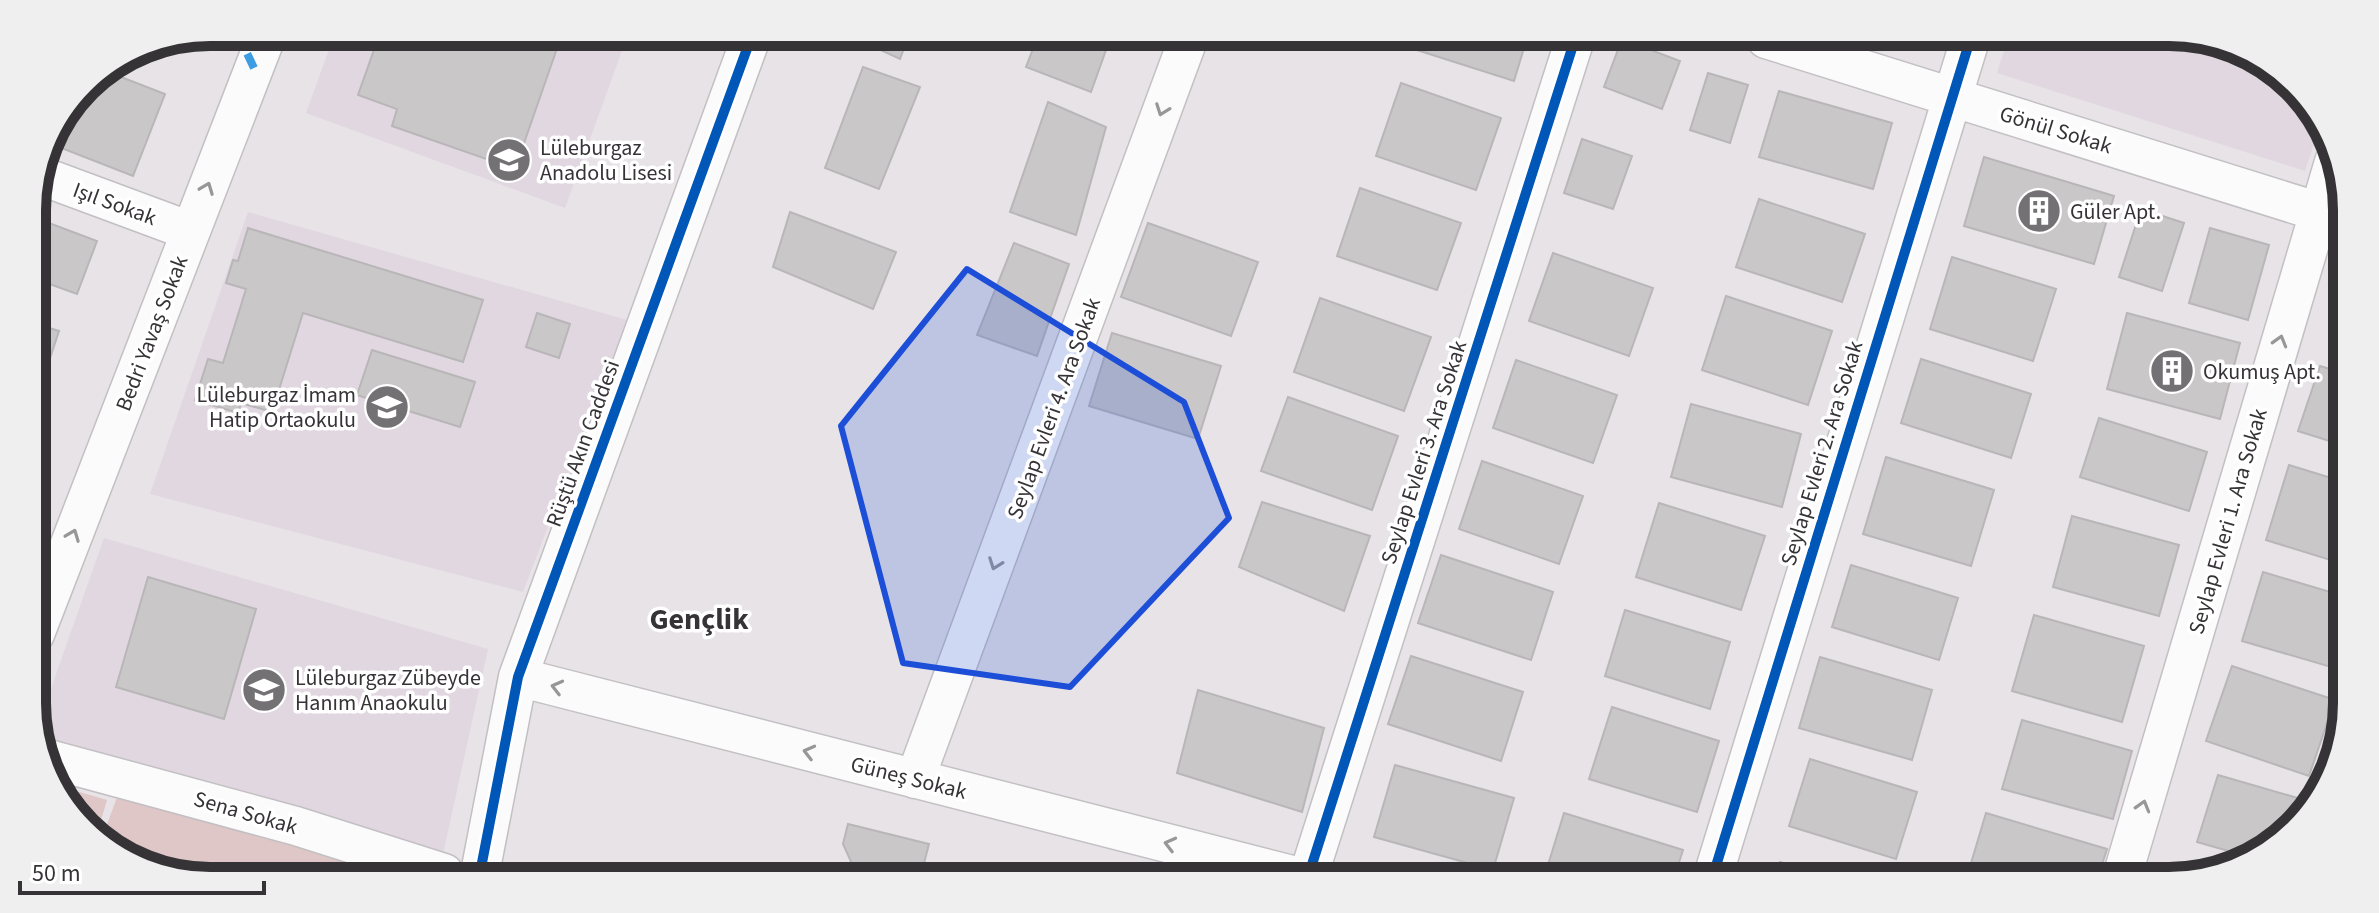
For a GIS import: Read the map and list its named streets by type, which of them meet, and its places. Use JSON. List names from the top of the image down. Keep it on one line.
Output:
{"streets":{"street":["Gönül Sokak","Işıl Sokak","Bedri Yavaş Sokak","Seylap Evleri 4. Ara Sokak","Rüştü Akın Caddesi","Seylap Evleri 3. Ara Sokak","Seylap Evleri 2. Ara Sokak","Seylap Evleri 1. Ara Sokak","Güneş Sokak","Sena Sokak"]},"crossings":[["Gönül Sokak","Seylap Evleri 2. Ara Sokak"],["Gönül Sokak","Seylap Evleri 1. Ara Sokak"],["Işıl Sokak","Bedri Yavaş Sokak"],["Seylap Evleri 4. Ara Sokak","Güneş Sokak"],["Rüştü Akın Caddesi","Güneş Sokak"]],"one_way":["Bedri Yavaş Sokak","Seylap Evleri 4. Ara Sokak","Seylap Evleri 1. Ara Sokak","Güneş Sokak"],"districts":["Gençlik"],"places":{"school or university":["Lüleburgaz Anadolu Lisesi","Lüleburgaz İmam Hatip Ortaokulu","Lüleburgaz Zübeyde Hanım Anaokulu"],"building":["Güler Apt.","Okumuş Apt."]},"scale_bar":"50 m"}
